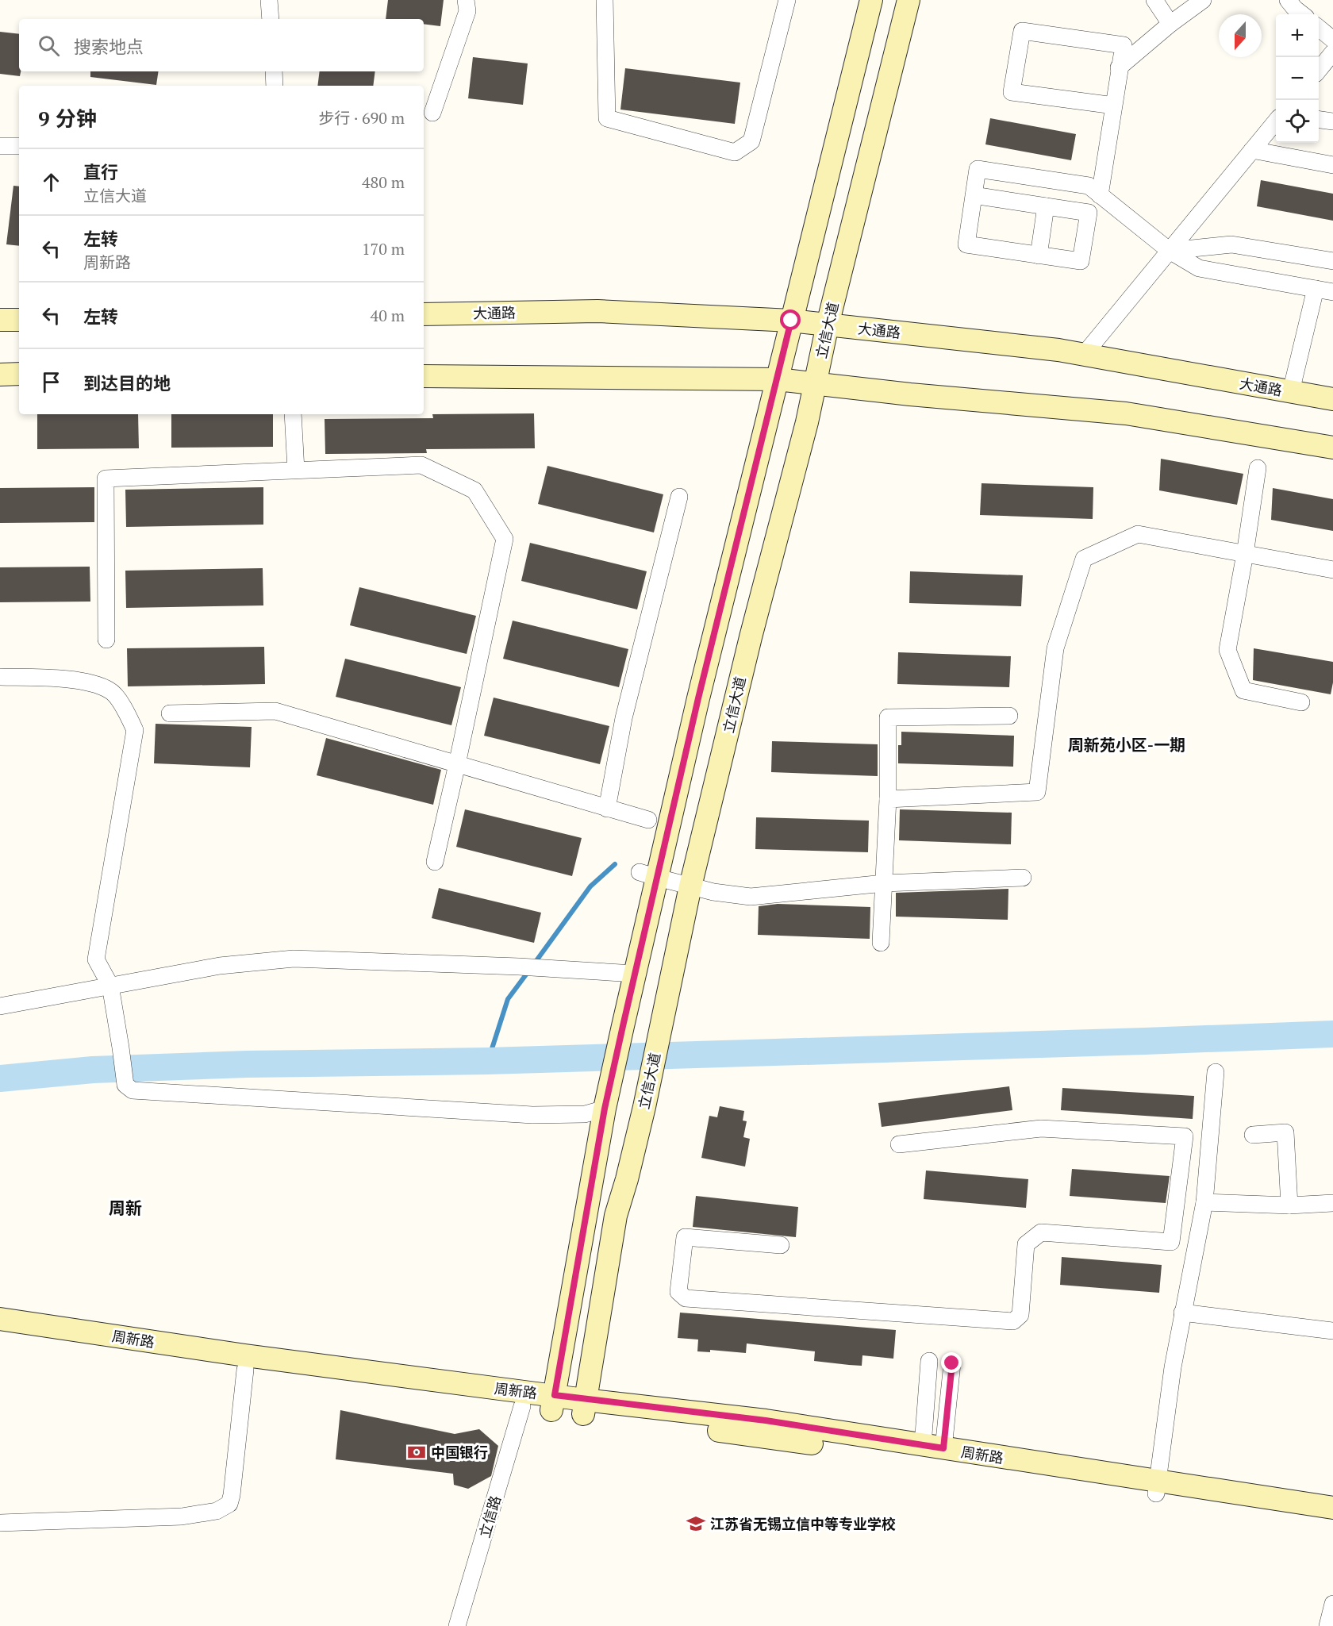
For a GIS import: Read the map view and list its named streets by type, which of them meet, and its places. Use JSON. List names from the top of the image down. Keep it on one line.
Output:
{"streets":{"street":["大通路","立信大道","周新路","立信路"]},"crossings":[["大通路","立信大道"],["立信大道","周新路"],["周新路","立信路"]],"districts":["周新苑小区-一期","周新"],"places":{"bank":["中国银行"],"school or university":["江苏省无锡立信中等专业学校"]},"north":"bottom","page":{"map_buttons":["+","−"],"search":"搜索地点","heading":["9 分钟","步行 · 690 m"],"list":[["直行","立信大道","480 m"],["左转","周新路","170 m"],["左转","40 m"],"到达目的地"]}}
